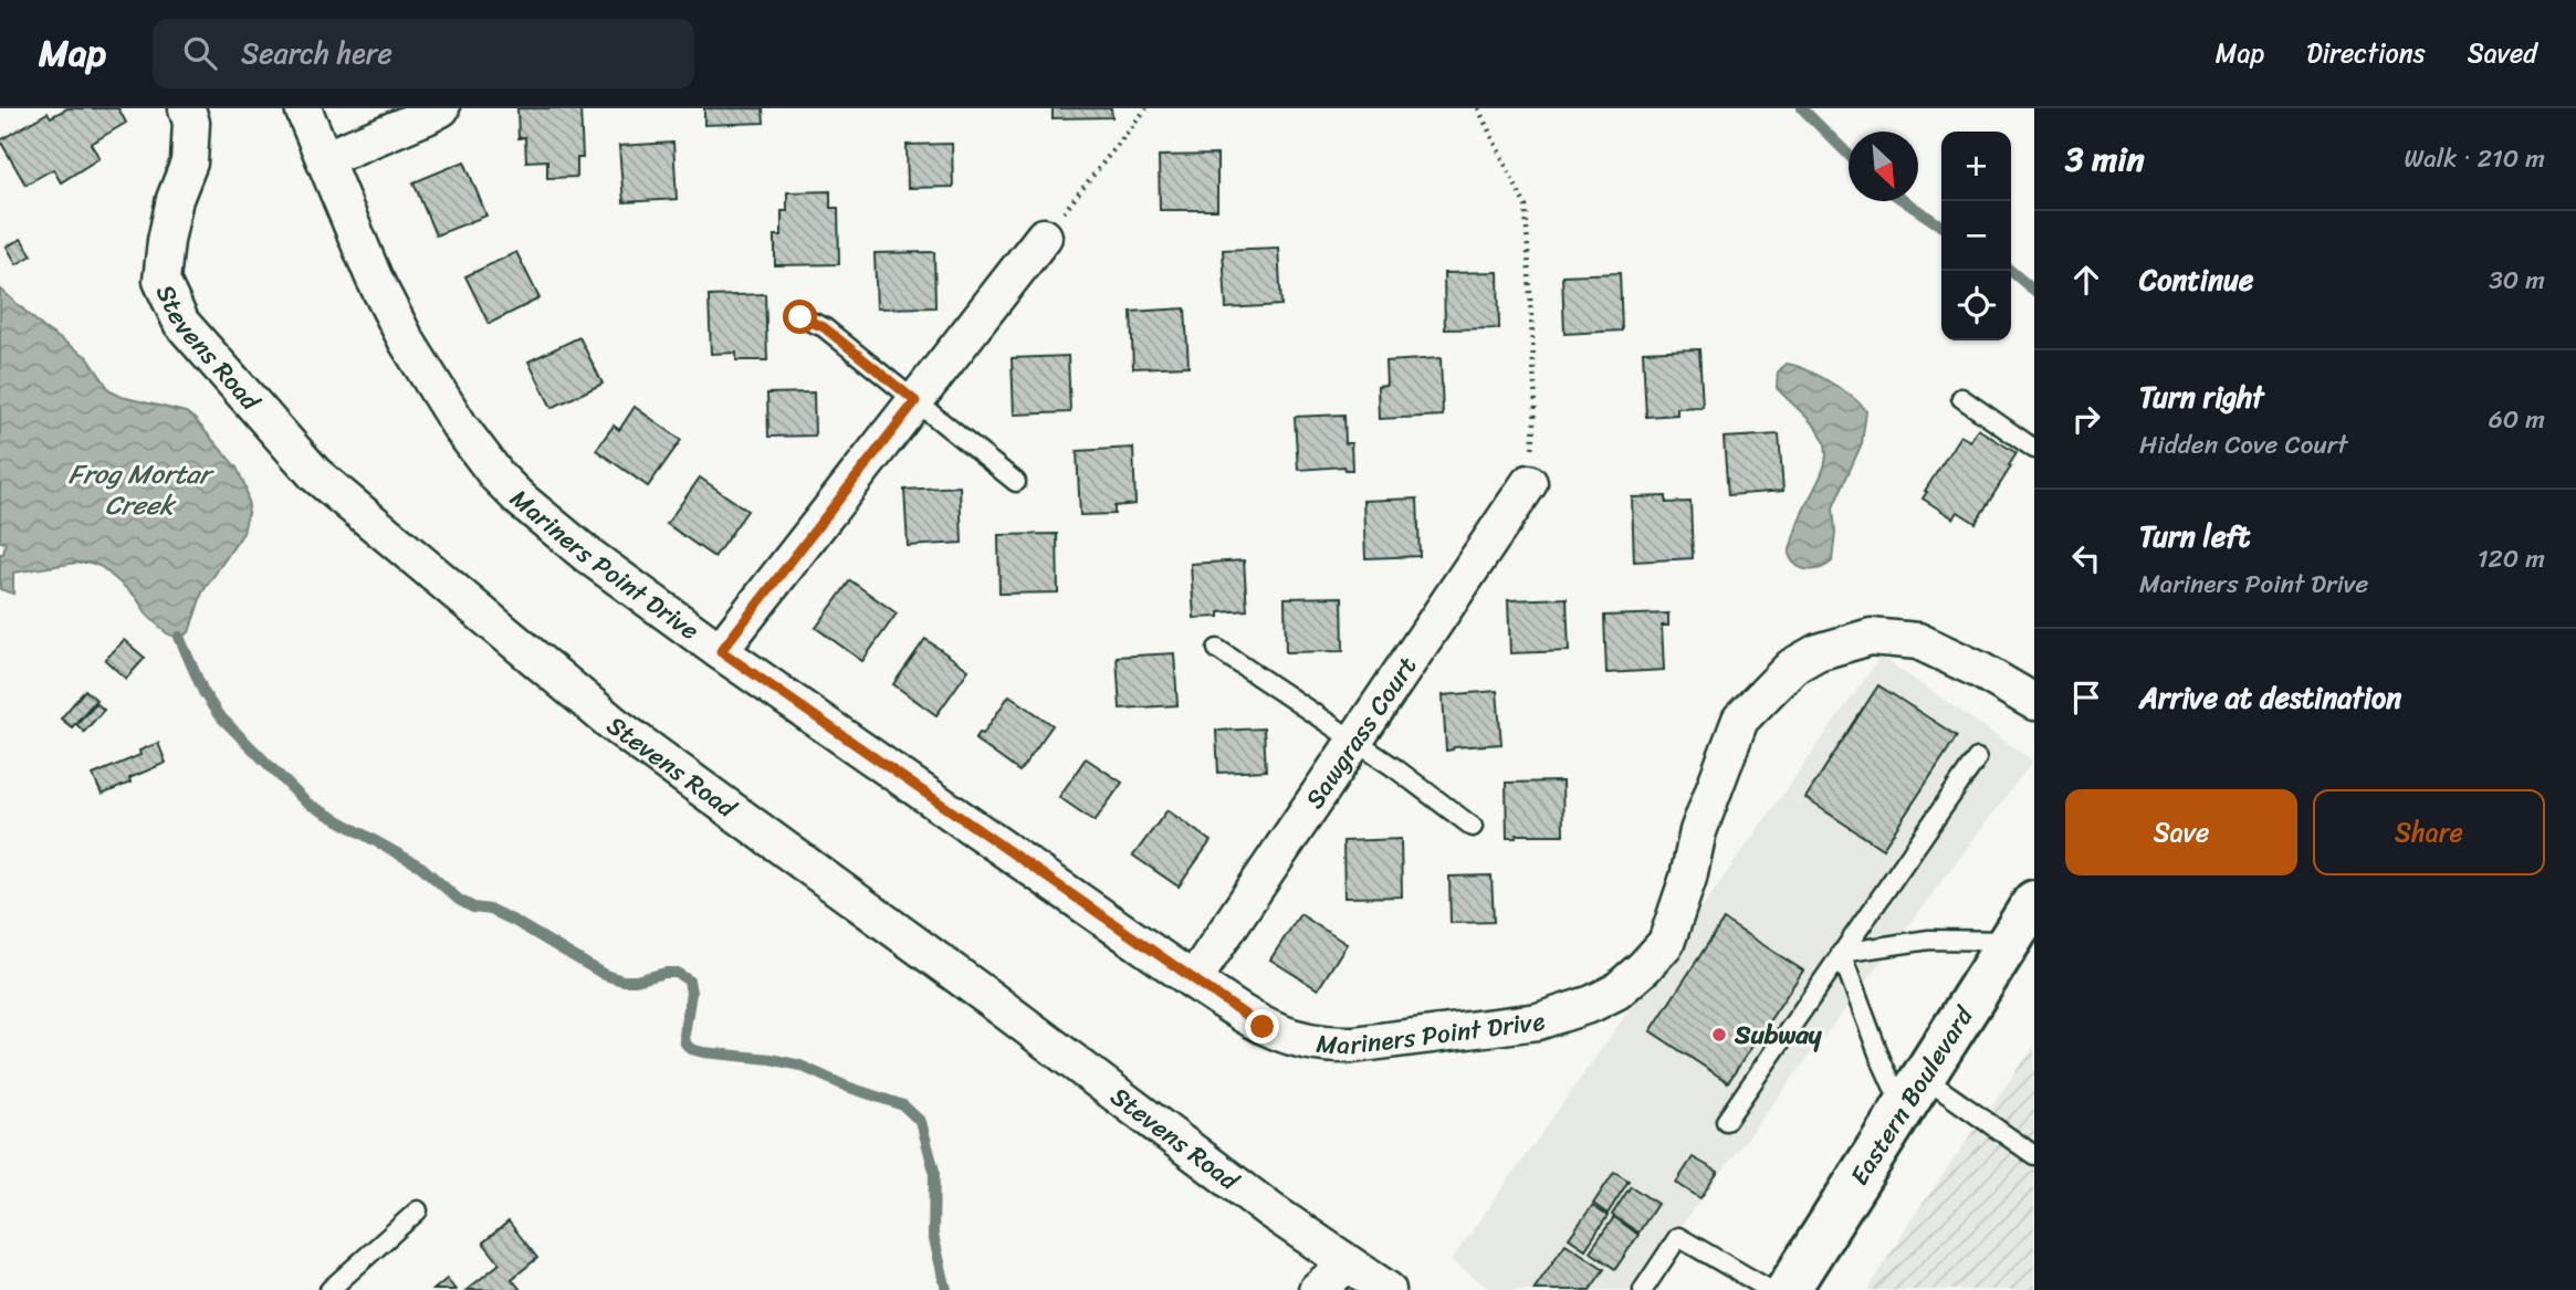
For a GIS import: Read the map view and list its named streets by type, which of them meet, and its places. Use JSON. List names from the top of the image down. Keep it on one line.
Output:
{"streets":{"main road":["Eastern Boulevard"],"street":["Stevens Road","Mariners Point Drive","Sawgrass Court"]},"crossings":[["Mariners Point Drive","Sawgrass Court"]],"water":["Frog Mortar Creek"],"places":["Subway"],"north":"bottom right","page":{"header":"Map","search":"Search here","nav":["Map","Directions","Saved"],"heading":["3 min","Walk · 210 m"],"map_buttons":["+","−"],"list":[["Continue","30 m"],["Turn right","Hidden Cove Court","60 m"],["Turn left","Mariners Point Drive","120 m"],"Arrive at destination"],"buttons":["Save","Share"]}}
